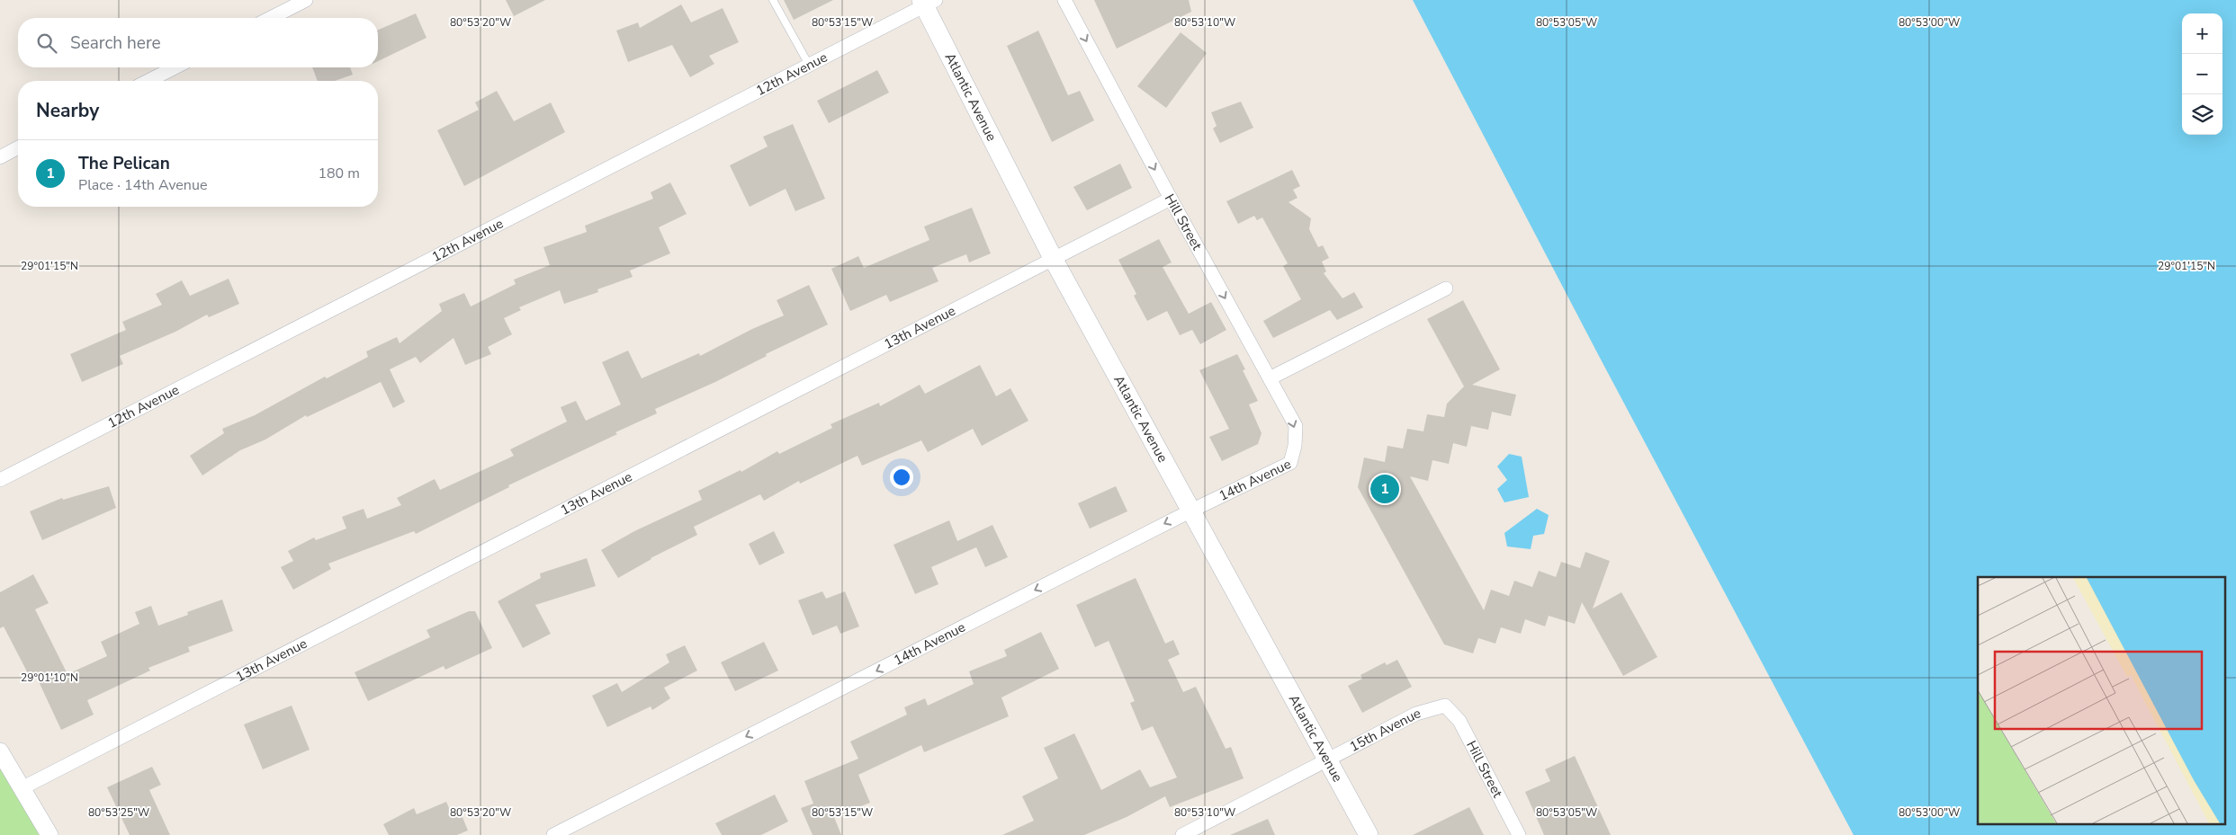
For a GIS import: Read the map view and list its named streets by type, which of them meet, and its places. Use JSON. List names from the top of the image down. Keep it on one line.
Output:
{"streets":{"main road":["Atlantic Avenue"],"street":["12th Avenue","Hill Street","13th Avenue","14th Avenue","15th Avenue"]},"crossings":[["12th Avenue","Atlantic Avenue"],["Atlantic Avenue","13th Avenue"],["Atlantic Avenue","14th Avenue"],["Atlantic Avenue","15th Avenue"],["Hill Street","13th Avenue"],["Hill Street","14th Avenue"],["Hill Street","15th Avenue"]],"one_way":["Hill Street","14th Avenue"],"page":{"map_buttons":["+","−"],"search":"Search here","heading":"Nearby","list":[{"mark":"1","name":"The Pelican","note":"Place · 14th Avenue","value":"180 m"}],"pins":"1"},"coordinates":["80°53'20\"W","80°53'15\"W","80°53'10\"W","80°53'05\"W","80°53'00\"W","29°01'15\"N","29°01'10\"N","80°53'25\"W"]}
